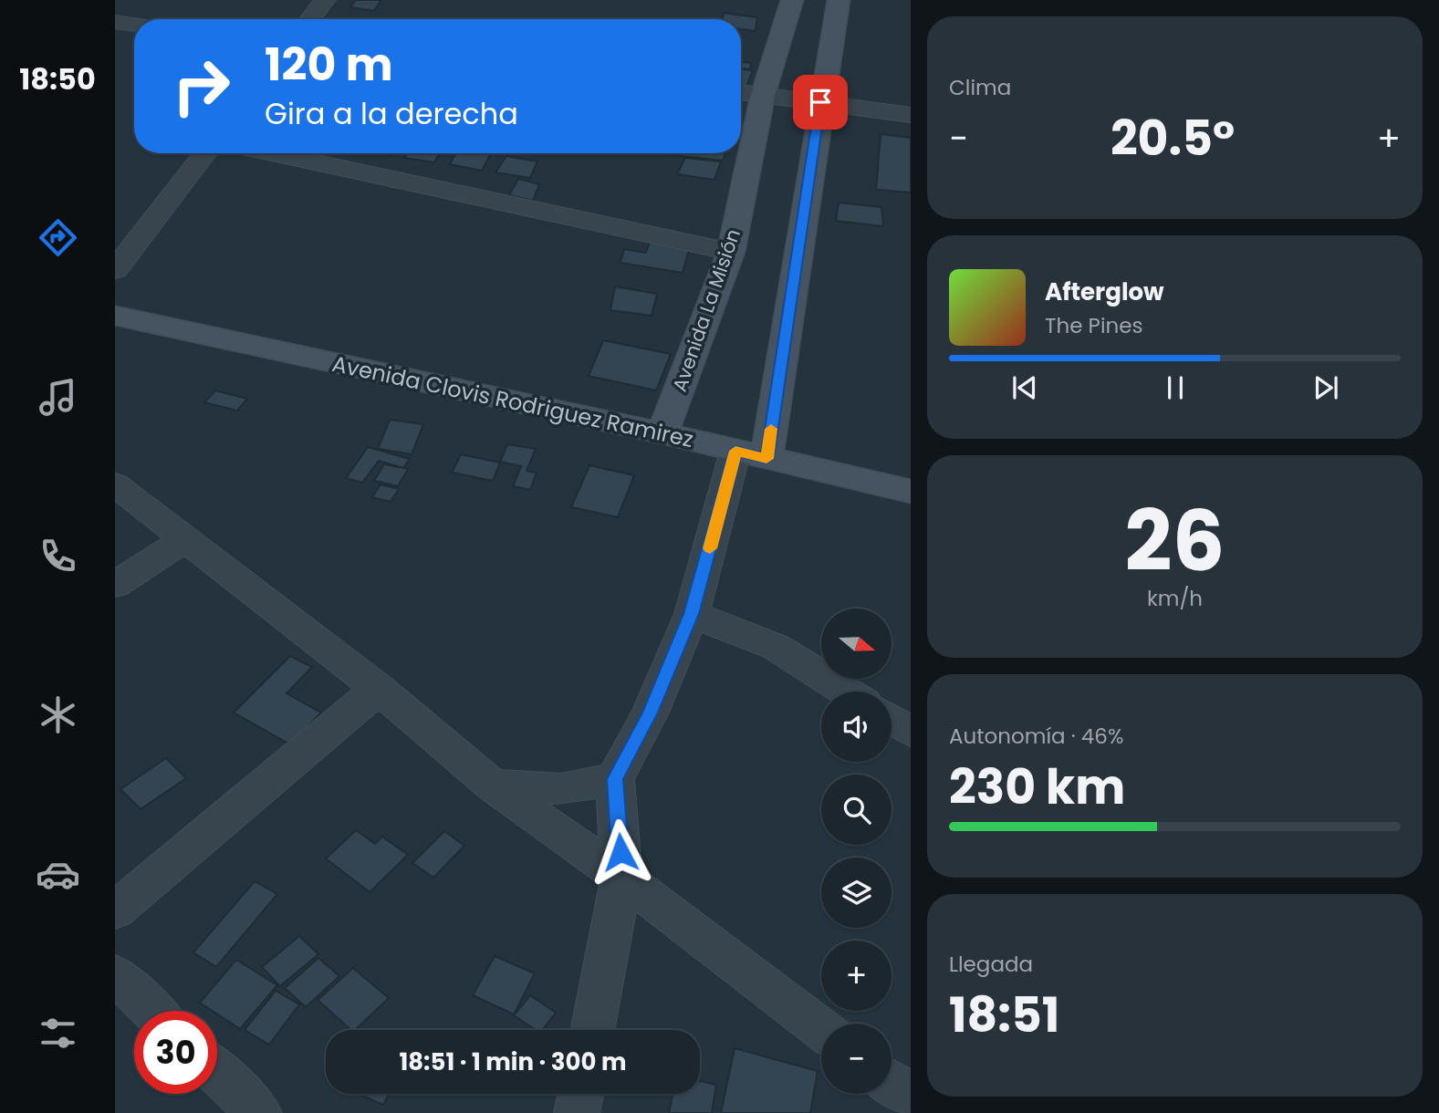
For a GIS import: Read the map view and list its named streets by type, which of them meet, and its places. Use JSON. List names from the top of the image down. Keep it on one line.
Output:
{"streets":{"main road":["Avenida La Misión","Avenida Clovis Rodriguez Ramirez"]},"crossings":[["Avenida La Misión","Avenida Clovis Rodriguez Ramirez"]],"north":"right","page":{"tabs":"18:50","tile":["Clima",["26","km/h"],["Autonomía · 46%","230 km"],["Llegada","18:51"]],"turn":["120 m","Gira a la derecha"],"heat":["−","20.5°","+"],"song":["Afterglow","The Pines"],"map_buttons":["+","−"],"limit":"30","trip":"18:51 · 1 min · 300 m"}}
